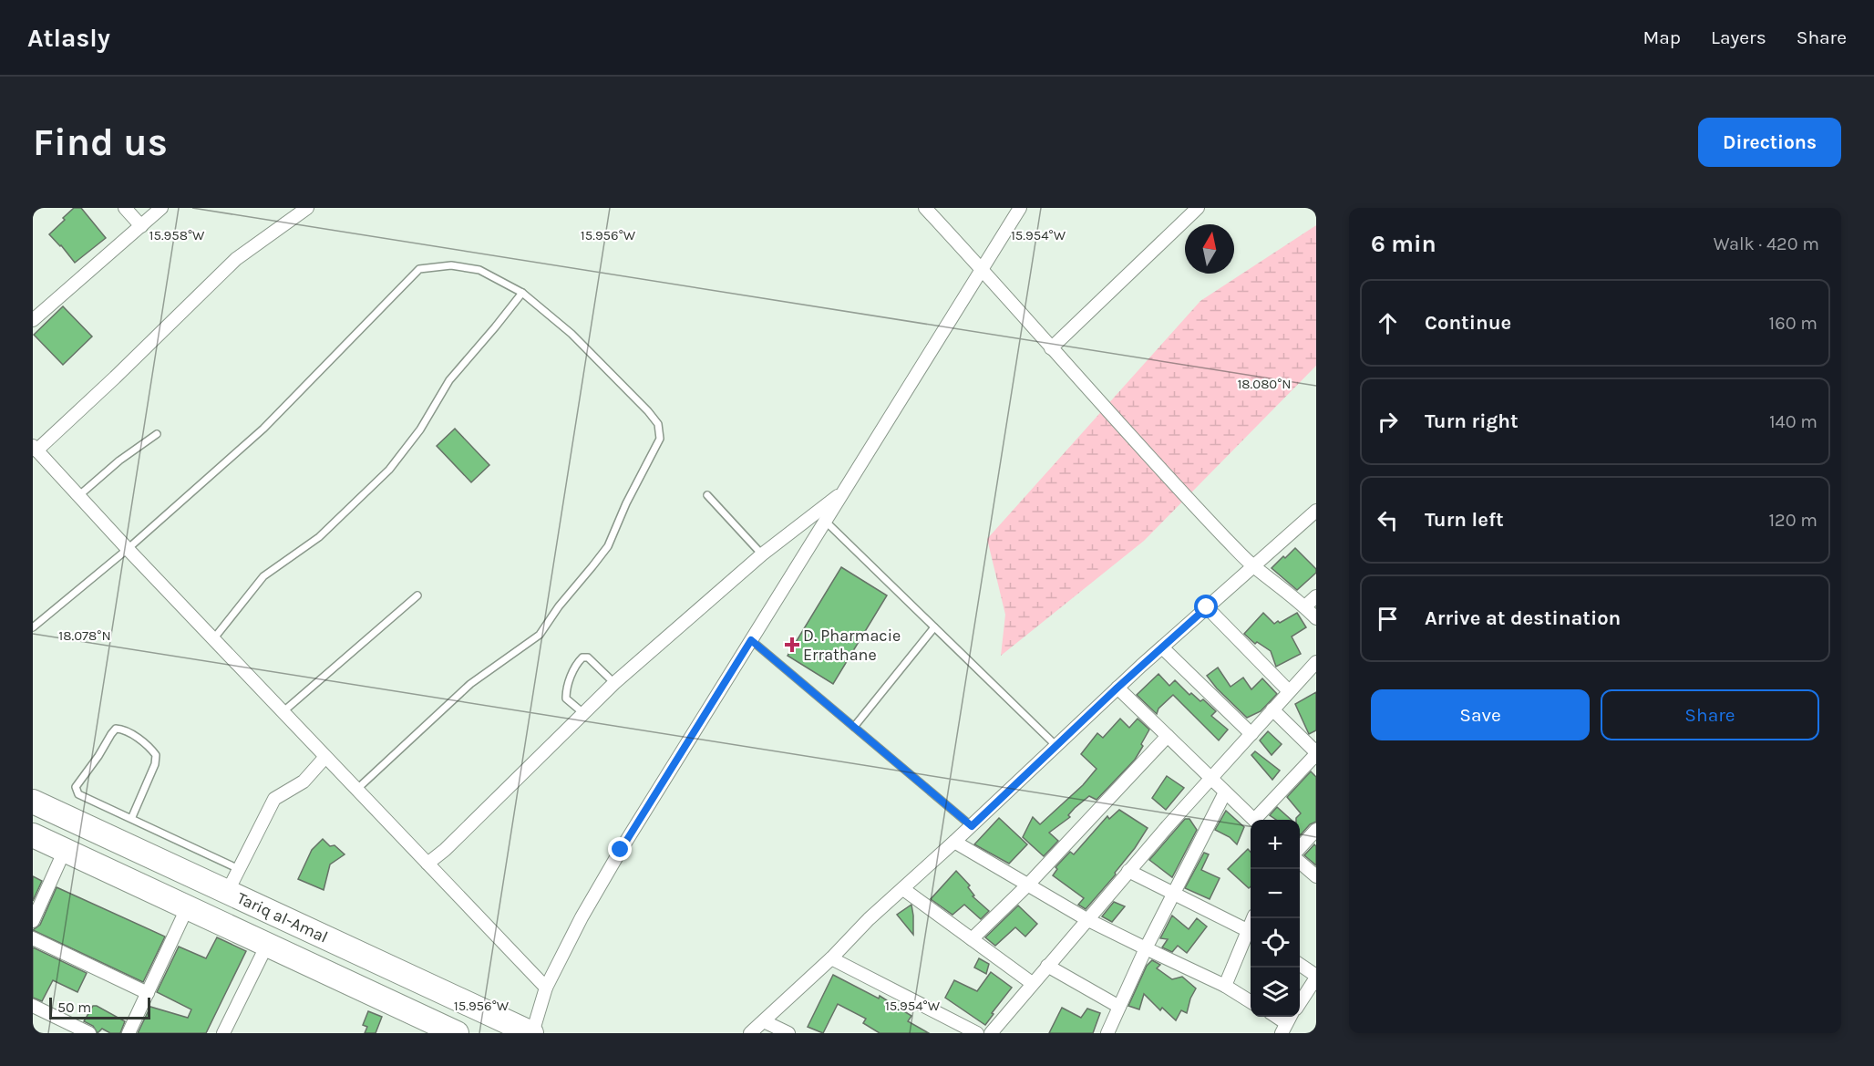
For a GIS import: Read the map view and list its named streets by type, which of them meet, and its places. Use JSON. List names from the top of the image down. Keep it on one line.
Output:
{"streets":{"highway":["Tariq al-Amal"]},"places":{"health":["D. Pharmacie Errathane"]},"scale_bar":"50 m","north":"top","page":{"header":"Atlasly","nav":["Map","Layers","Share"],"buttons":["Directions",["Save","Share"]],"title":"Find us","heading":["6 min","Walk · 420 m"],"list":[["Continue","160 m"],["Turn right","140 m"],["Turn left","120 m"],"Arrive at destination"],"map_buttons":["+","−"],"scale":"50 m"},"coordinates":["15.958°W","15.956°W","15.954°W","18.080°N","18.078°N"]}
